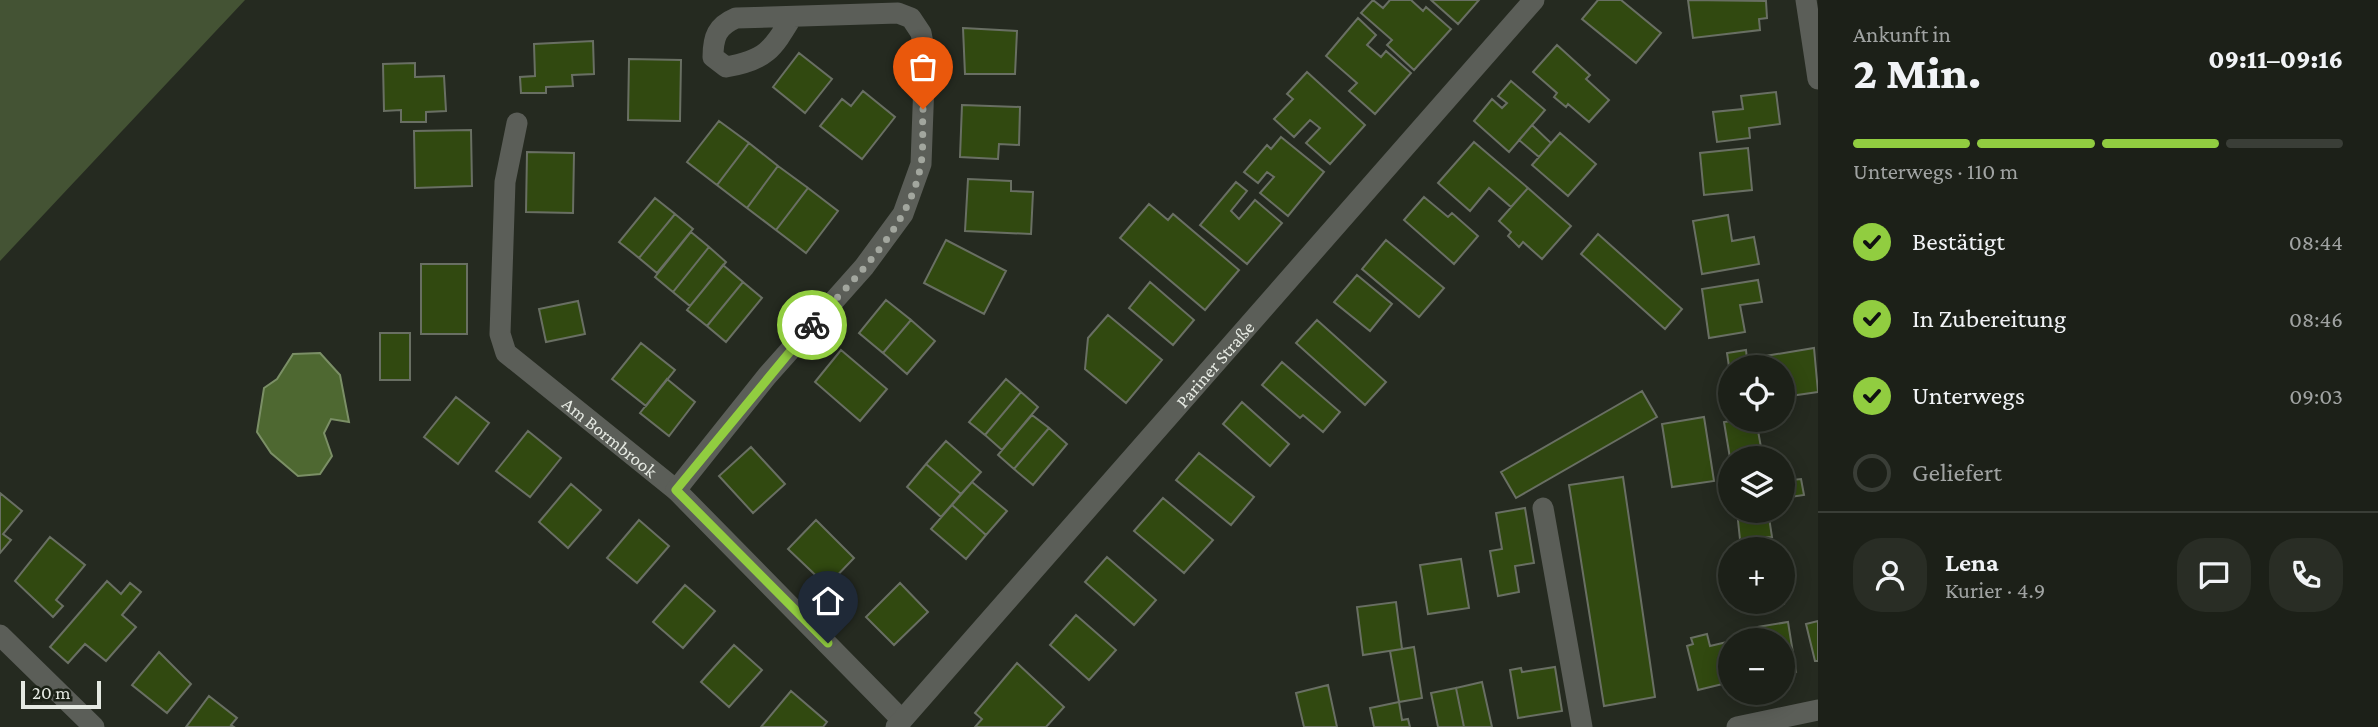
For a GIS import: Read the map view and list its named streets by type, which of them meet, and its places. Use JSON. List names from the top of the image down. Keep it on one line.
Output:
{"streets":{"street":["Pariner Straße","Am Bormbrook"]},"crossings":[["Pariner Straße","Am Bormbrook"]],"scale_bar":"20 m","page":{"heading":["2 Min.","Ankunft in","09:11–09:16"],"panel":["Lena","Kurier · 4.9"],"bar":"Unterwegs · 110 m","list":[["Bestätigt","08:44"],["In Zubereitung","08:46"],["Unterwegs","09:03"],"Geliefert"],"map_buttons":["+","−"],"scale":"20 m"}}
